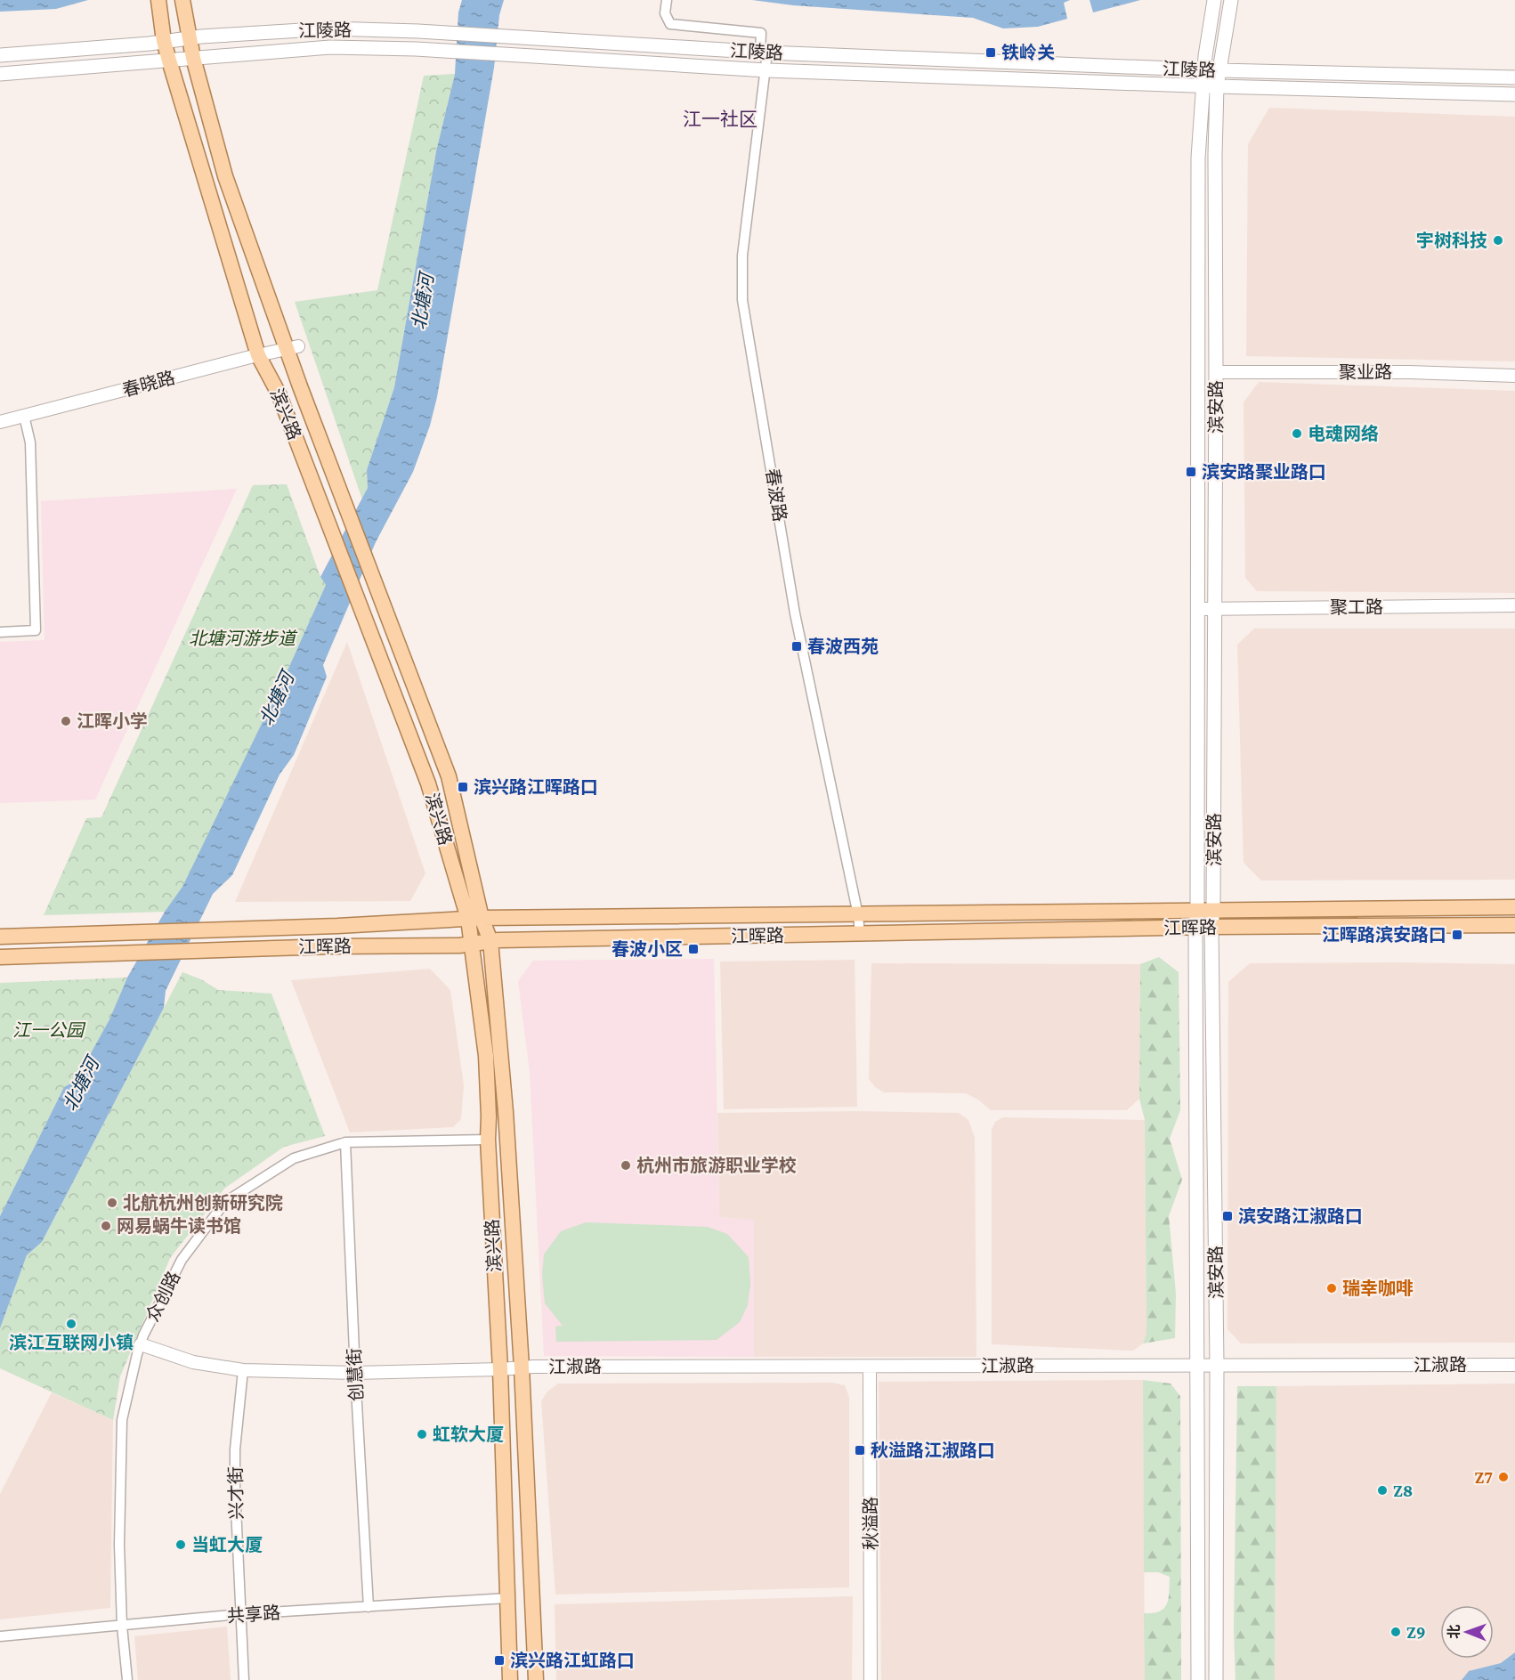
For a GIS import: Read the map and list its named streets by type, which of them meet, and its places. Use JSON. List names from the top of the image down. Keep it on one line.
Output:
{"streets":{"main road":["江陵路","滨安路","滨兴路","江晖路"],"street":["聚业路","春晓路","春波路","聚工路","众创路","江淑路","创慧街","兴才街","秋溢路","共享路"]},"crossings":[["江陵路","滨安路"],["江陵路","滨兴路"],["江陵路","春波路"],["聚业路","滨安路"],["春晓路","滨兴路"],["滨安路","聚工路"],["滨安路","江晖路"],["滨安路","江淑路"],["滨兴路","江晖路"],["滨兴路","众创路"],["滨兴路","江淑路"],["滨兴路","共享路"],["春波路","江晖路"],["众创路","江淑路"],["众创路","创慧街"],["众创路","共享路"],["江淑路","创慧街"],["江淑路","兴才街"],["江淑路","秋溢路"],["创慧街","共享路"],["兴才街","共享路"]],"districts":["江一社区"],"water":["北塘河"],"parks":["北塘河游步道","江一公园"],"places":{"transit":["铁岭关","滨安路聚业路口","春波西苑","滨兴路江晖路口","江晖路滨安路口","春波小区","滨安路江淑路口","秋溢路江淑路口","滨兴路江虹路口"],"other":["宇树科技","电魂网络","江晖小学","杭州市旅游职业学校","北航杭州创新研究院","网易蜗牛读书馆","瑞幸咖啡","滨江互联网小镇","虹软大厦","Z7","Z8","当虹大厦","Z9"]},"north":"left"}
